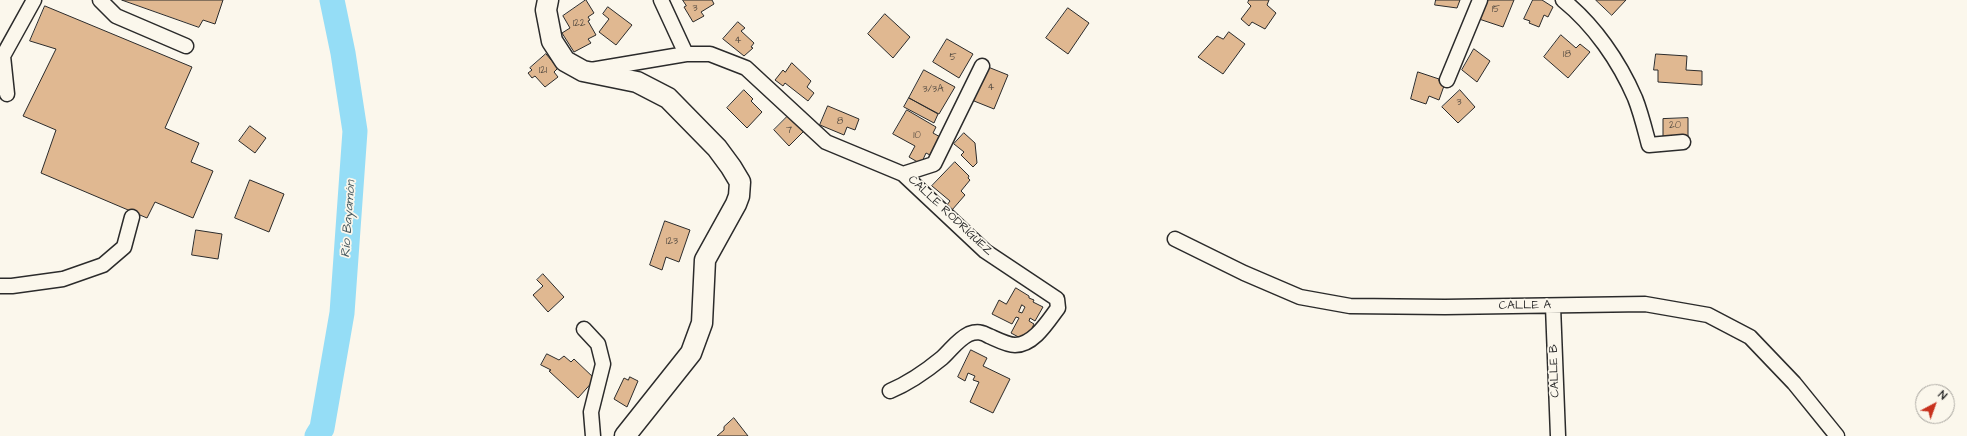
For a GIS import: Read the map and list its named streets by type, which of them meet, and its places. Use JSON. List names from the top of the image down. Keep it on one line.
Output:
{"streets":{"street":["CALLE RODRÍGUEZ","CALLE A","CALLE B"]},"crossings":[["CALLE A","CALLE B"]],"water":["Río Bayamón"],"house_numbers":["3","15","122","4","18","5","121","4","3/3A","3","8","20","7","10","123"],"north":"top right"}
